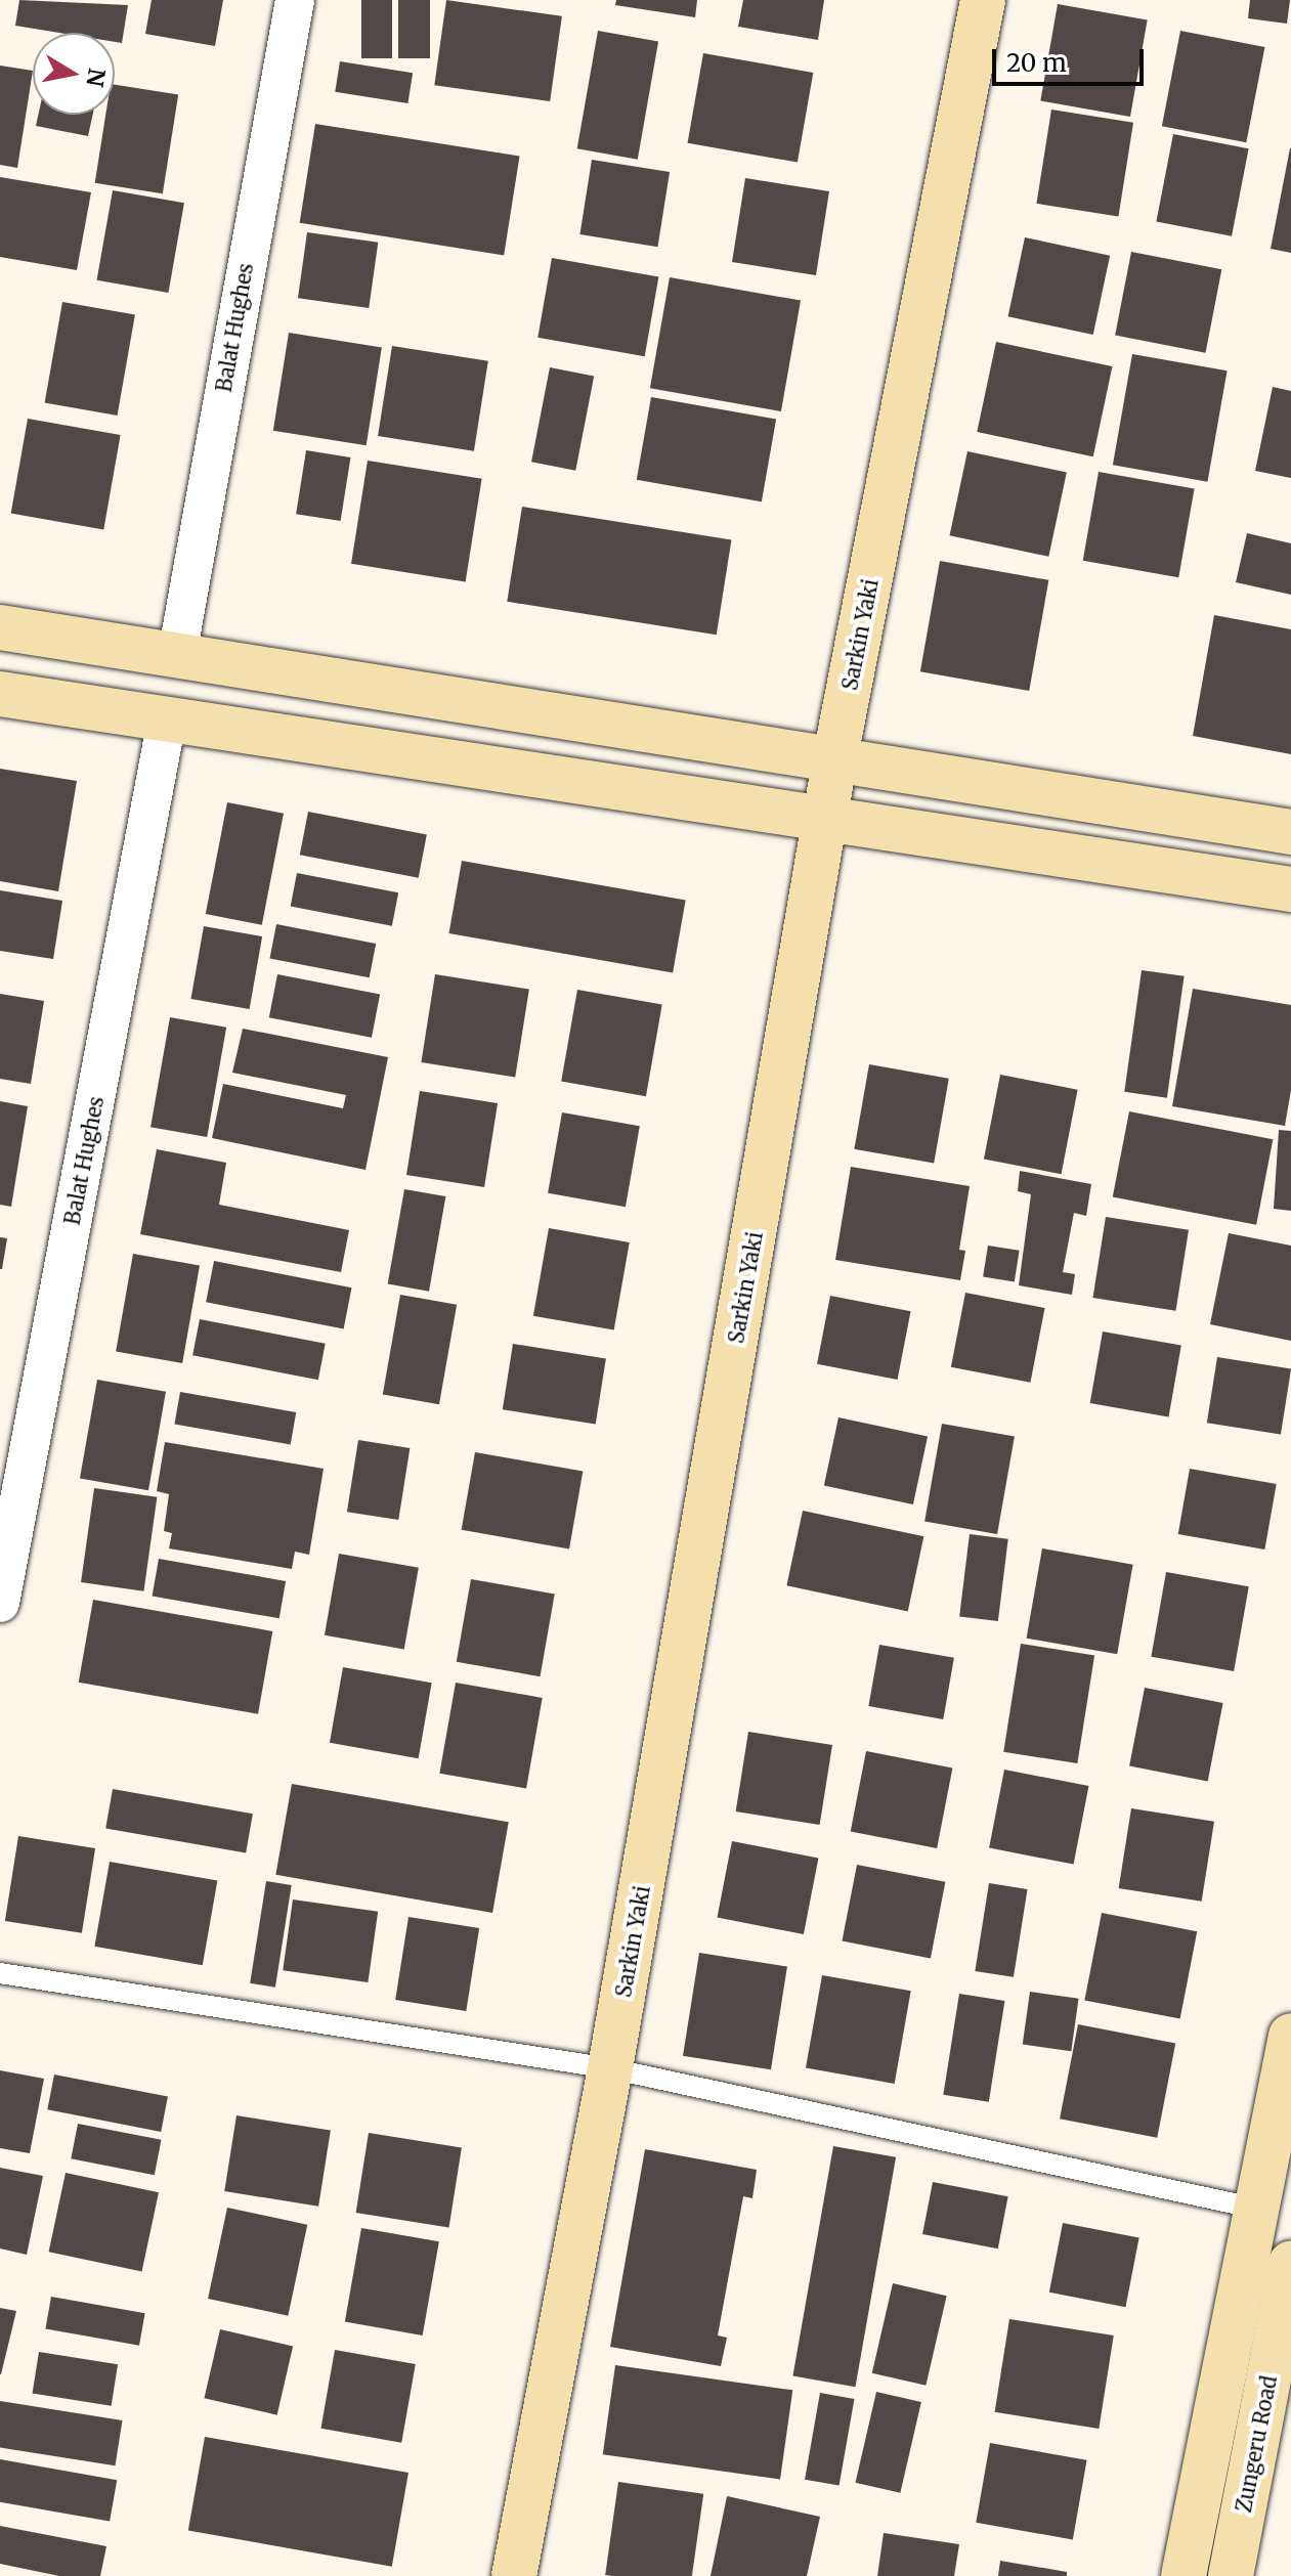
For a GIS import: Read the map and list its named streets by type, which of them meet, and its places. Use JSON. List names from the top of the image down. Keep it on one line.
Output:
{"streets":{"street":["Balat Hughes","Sarkin Yaki","Zungeru Road"]},"scale_bar":"20 m","north":"right"}
